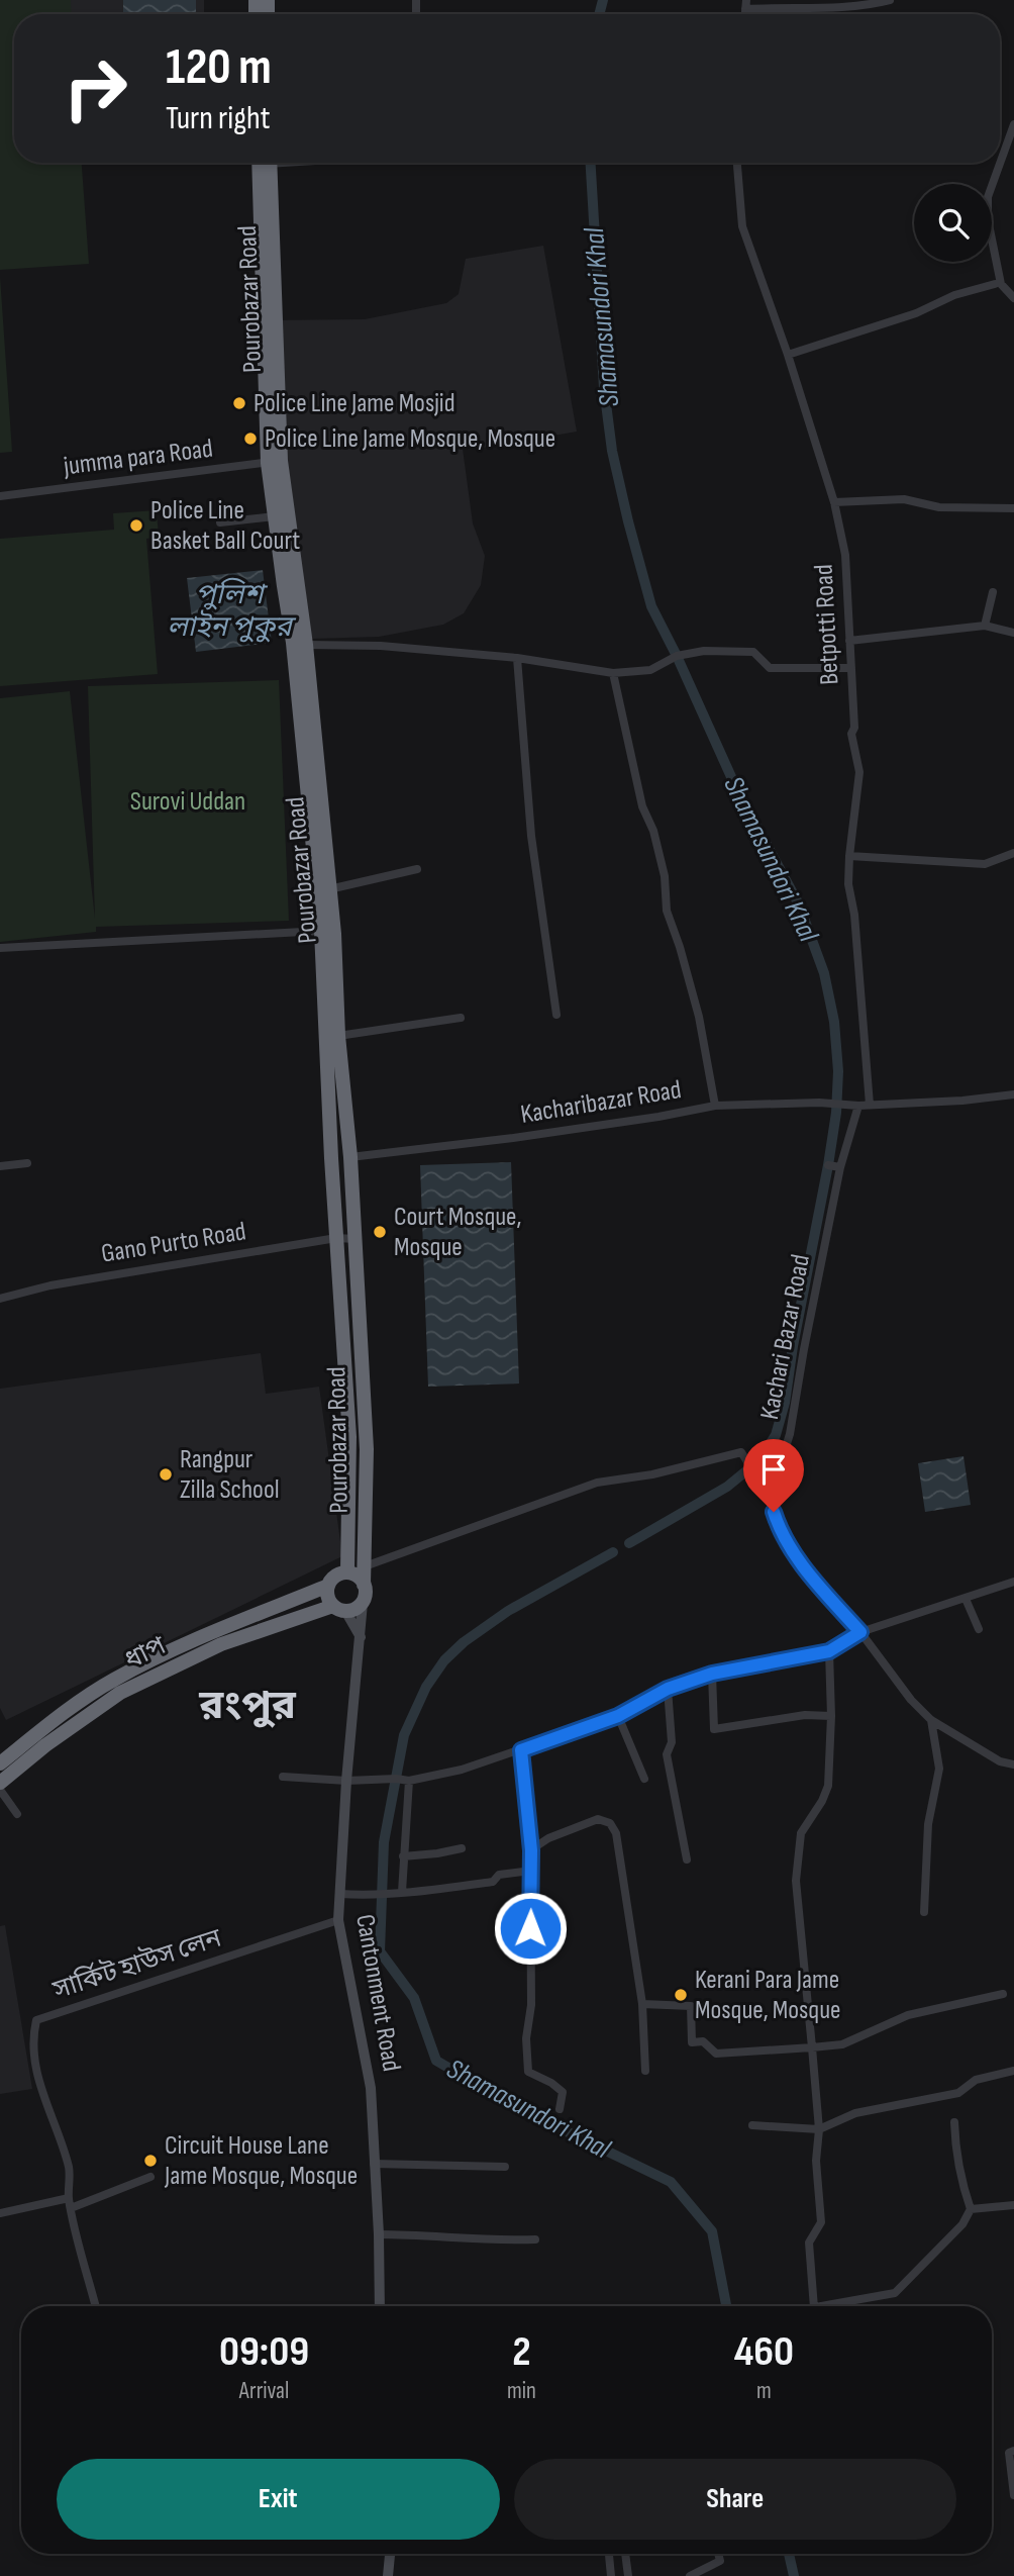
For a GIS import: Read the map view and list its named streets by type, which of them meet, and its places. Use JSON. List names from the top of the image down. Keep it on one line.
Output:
{"streets":{"highway":["Pourobazar Road","ধাপ"],"main road":["Cantonment Road"],"street":["jumma para Road","Betpotti Road","Kacharibazar Road","Gano Purto Road","Kachari Bazar Road","সার্কিট হাউস লেন"]},"crossings":[["Pourobazar Road","jumma para Road"],["Pourobazar Road","Kacharibazar Road"],["Pourobazar Road","Gano Purto Road"],["Pourobazar Road","ধাপ"],["Pourobazar Road","Cantonment Road"],["Betpotti Road","Kacharibazar Road"],["Kacharibazar Road","Kachari Bazar Road"],["ধাপ","Cantonment Road"],["সার্কিট হাউস লেন","Cantonment Road"]],"districts":["রংপুর"],"water":["Shamasundori Khal","পুলিশ লাইন পুকুর"],"parks":["Surovi Uddan"],"places":["Police Line Jame Mosjid","Police Line Jame Mosque, Mosque","Police Line Basket Ball Court","Court Mosque, Mosque","Rangpur Zilla School","Kerani Para Jame Mosque, Mosque","Circuit House Lane Jame Mosque, Mosque"],"page":{"turn":["120 m","Turn right"],"eta":["09:09","Arrival","2","min","460","m"],"buttons":["Exit","Share"]}}
